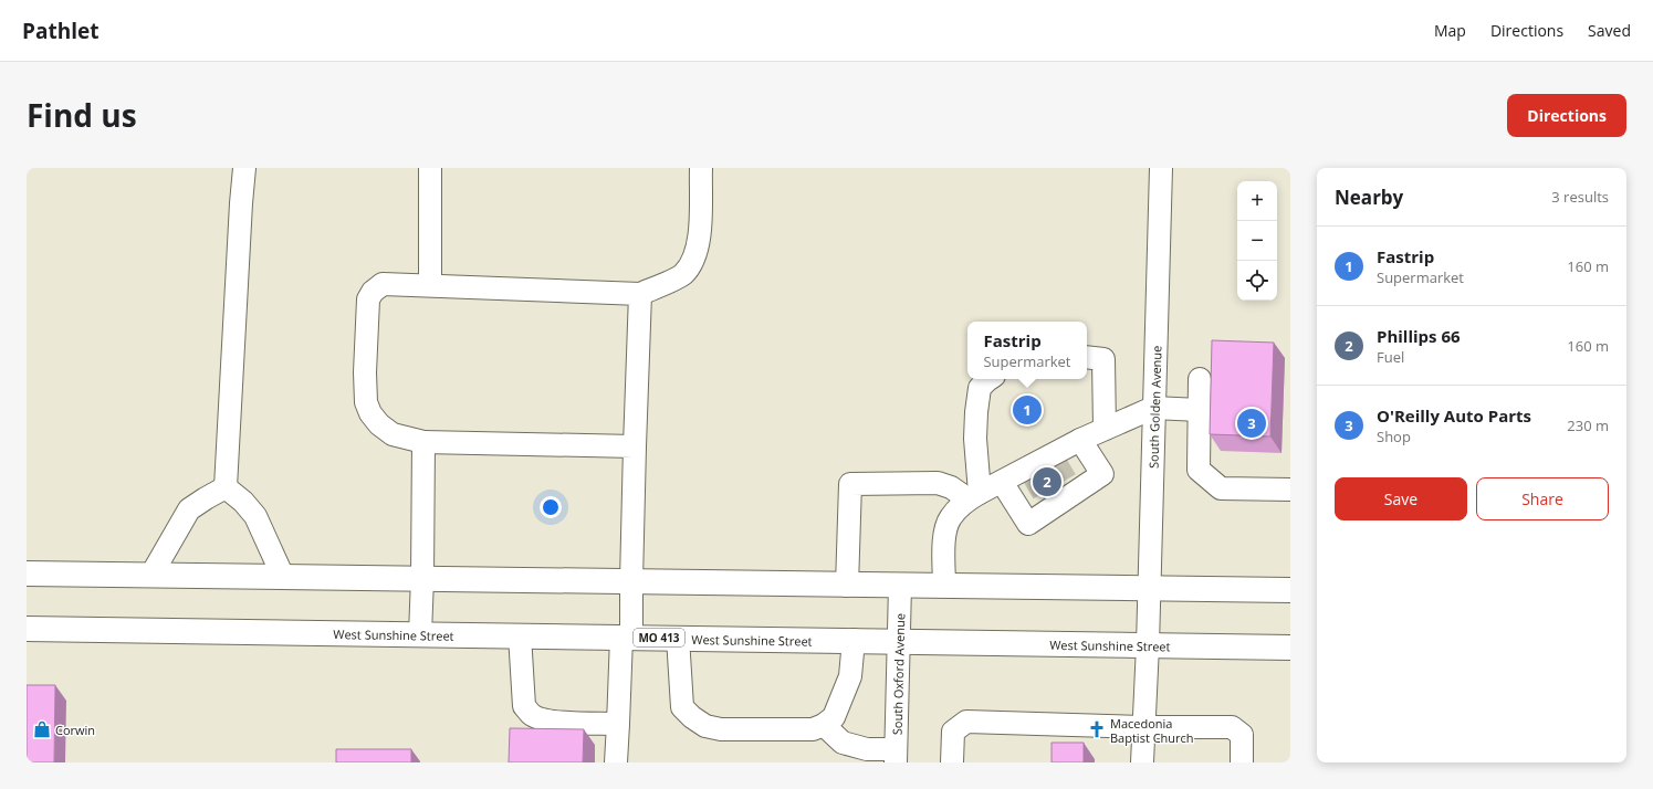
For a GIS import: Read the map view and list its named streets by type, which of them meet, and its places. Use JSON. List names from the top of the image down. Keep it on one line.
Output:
{"streets":{"main road":["West Sunshine Street","MO 413"],"street":["South Golden Avenue","South Oxford Avenue"]},"crossings":[["South Golden Avenue","West Sunshine Street"],["West Sunshine Street","South Oxford Avenue"]],"places":{"shop":["Corwin"],"church":["Macedonia Baptist Church"]},"page":{"header":"Pathlet","nav":["Map","Directions","Saved"],"title":"Find us","buttons":["Directions",["Save","Share"]],"heading":["Nearby","3 results"],"map_buttons":["+","−"],"list":[{"mark":"1","name":"Fastrip","note":"Supermarket","value":"160 m"},{"mark":"2","name":"Phillips 66","note":"Fuel","value":"160 m"},{"mark":"3","name":"O'Reilly Auto Parts","note":"Shop","value":"230 m"}],"popup":["Fastrip","Supermarket"],"pins":["1","3","2"]}}
